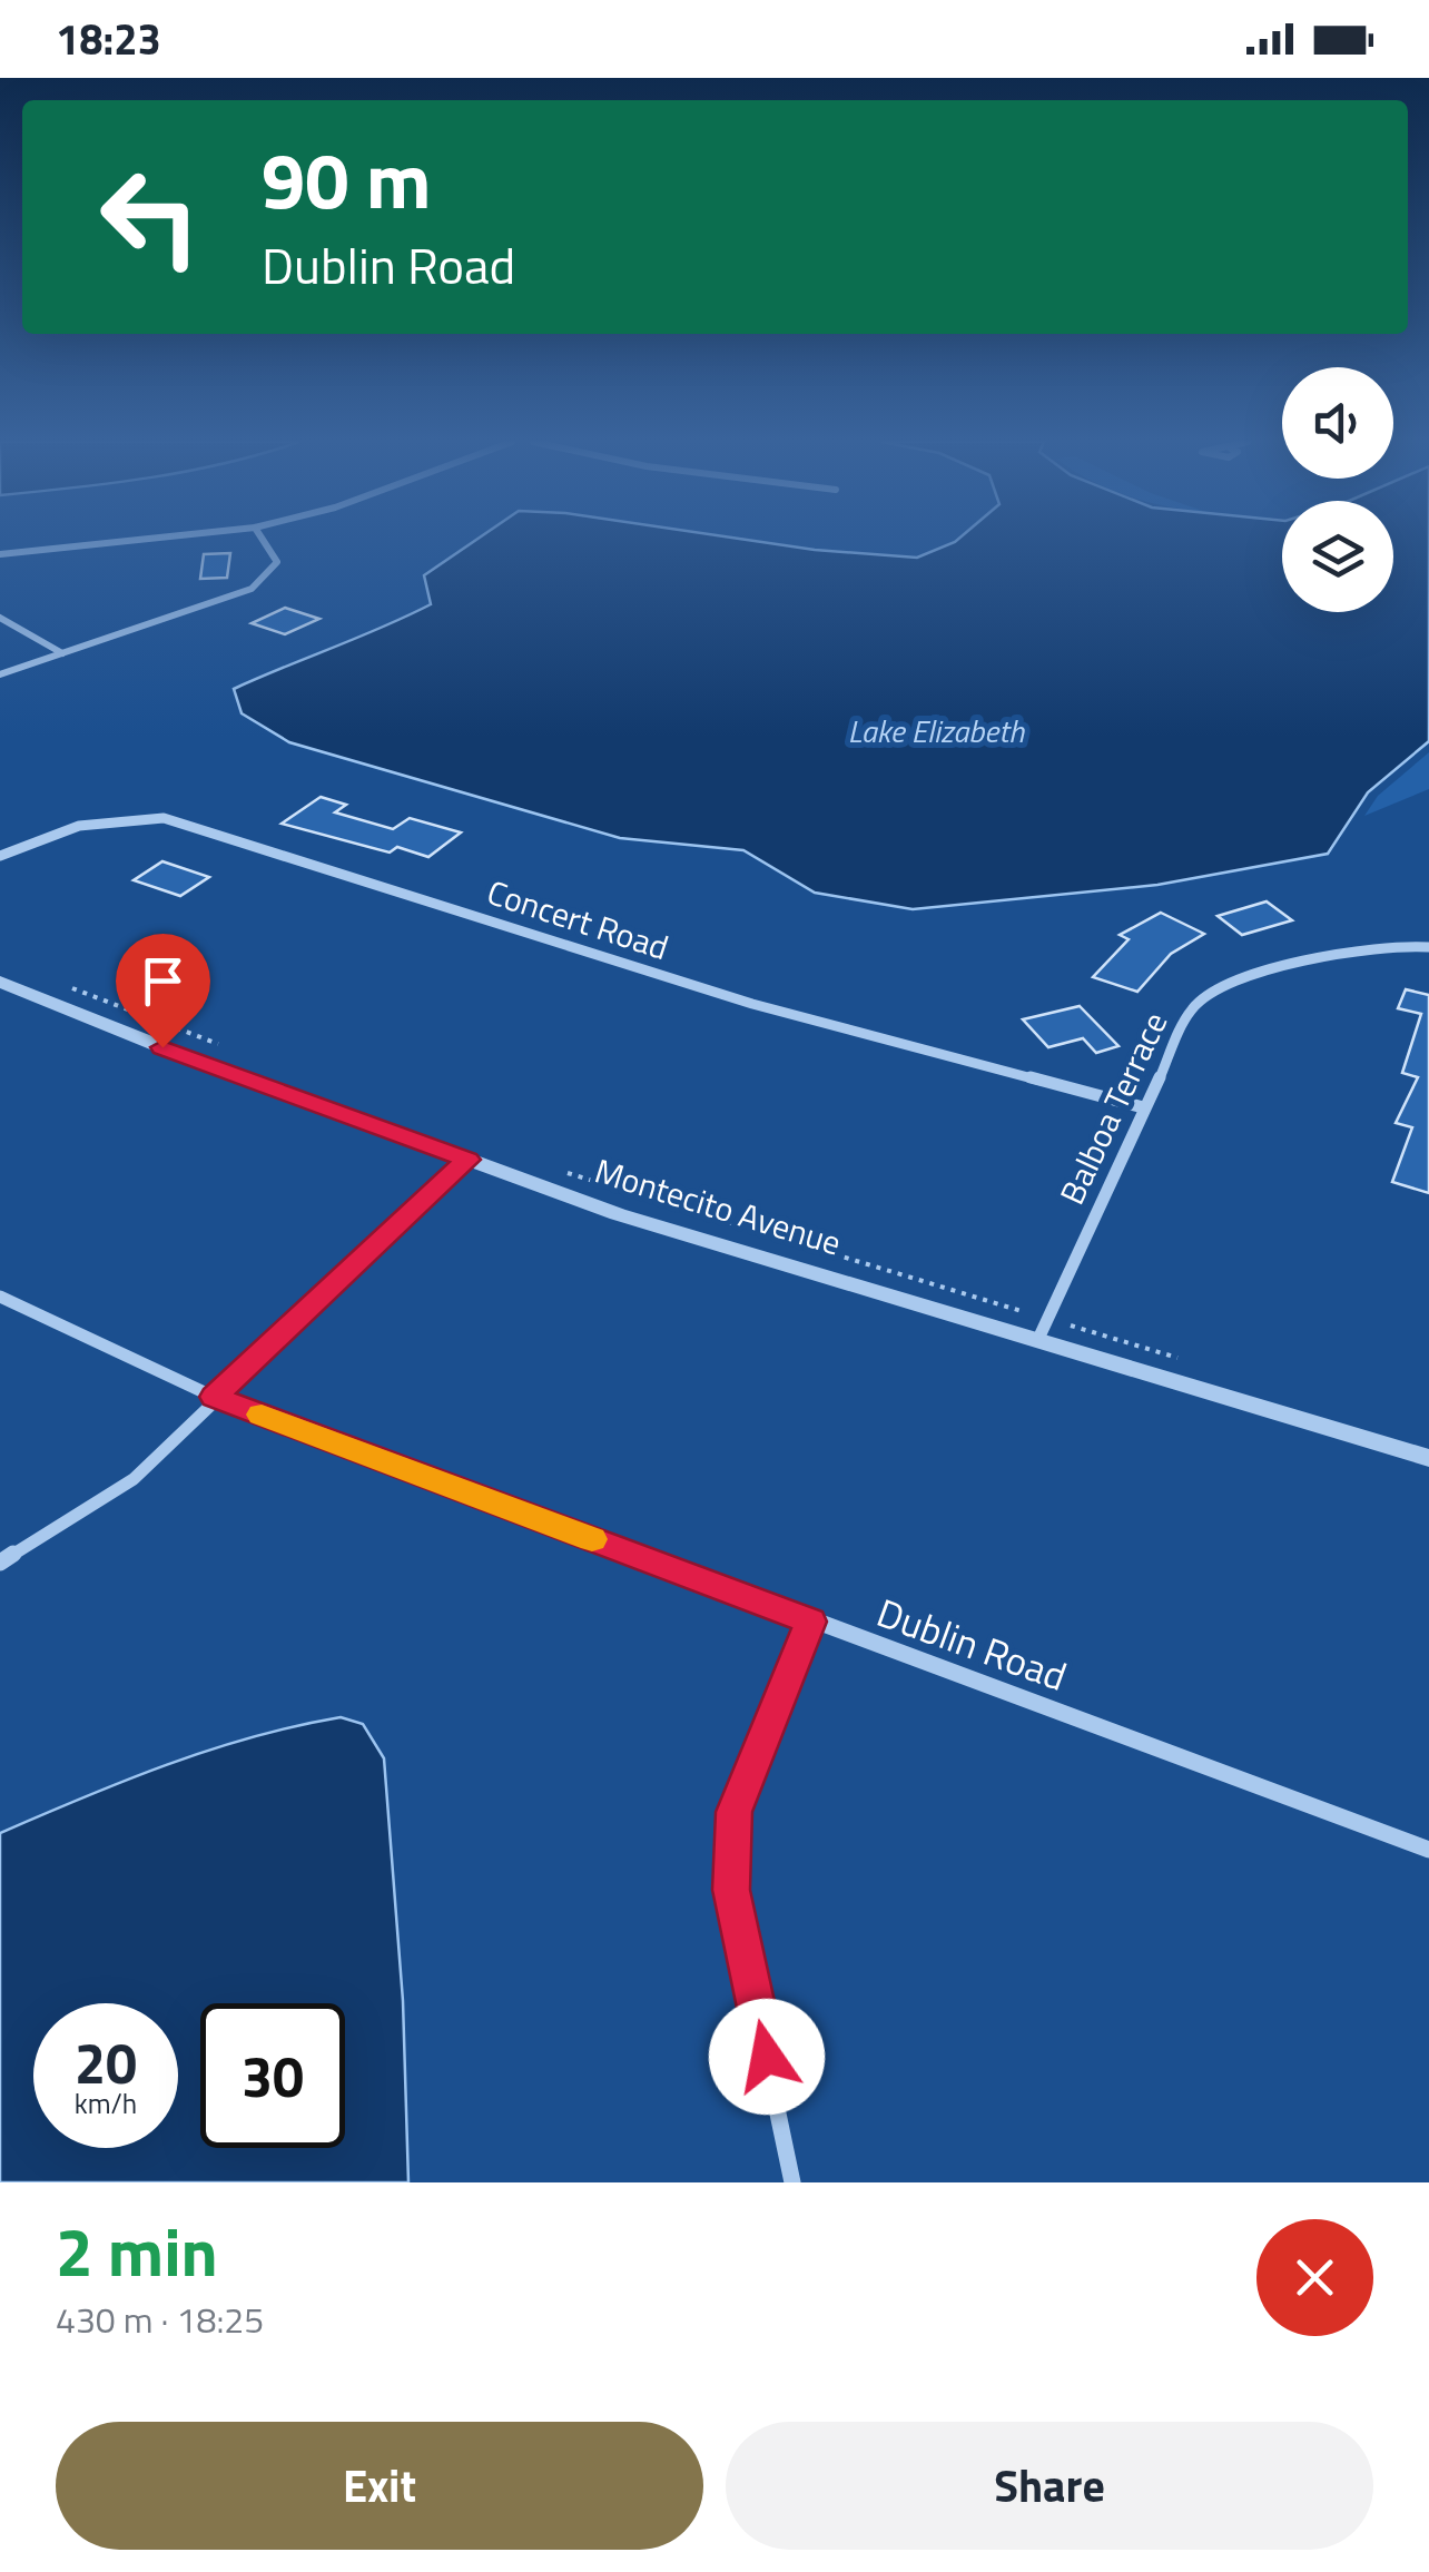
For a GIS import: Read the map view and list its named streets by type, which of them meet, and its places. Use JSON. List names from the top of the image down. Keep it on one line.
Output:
{"streets":{"street":["Concert Road","Balboa Terrace","Montecito Avenue","Dublin Road"]},"crossings":[["Concert Road","Balboa Terrace"],["Balboa Terrace","Montecito Avenue"]],"water":["Lake Elizabeth"],"page":{"status":"18:23","turn":["90 m","Dublin Road"],"speed":"20 km/h","limit":"30","heading":["2 min","430 m · 18:25"],"buttons":["Exit","Share"]}}
